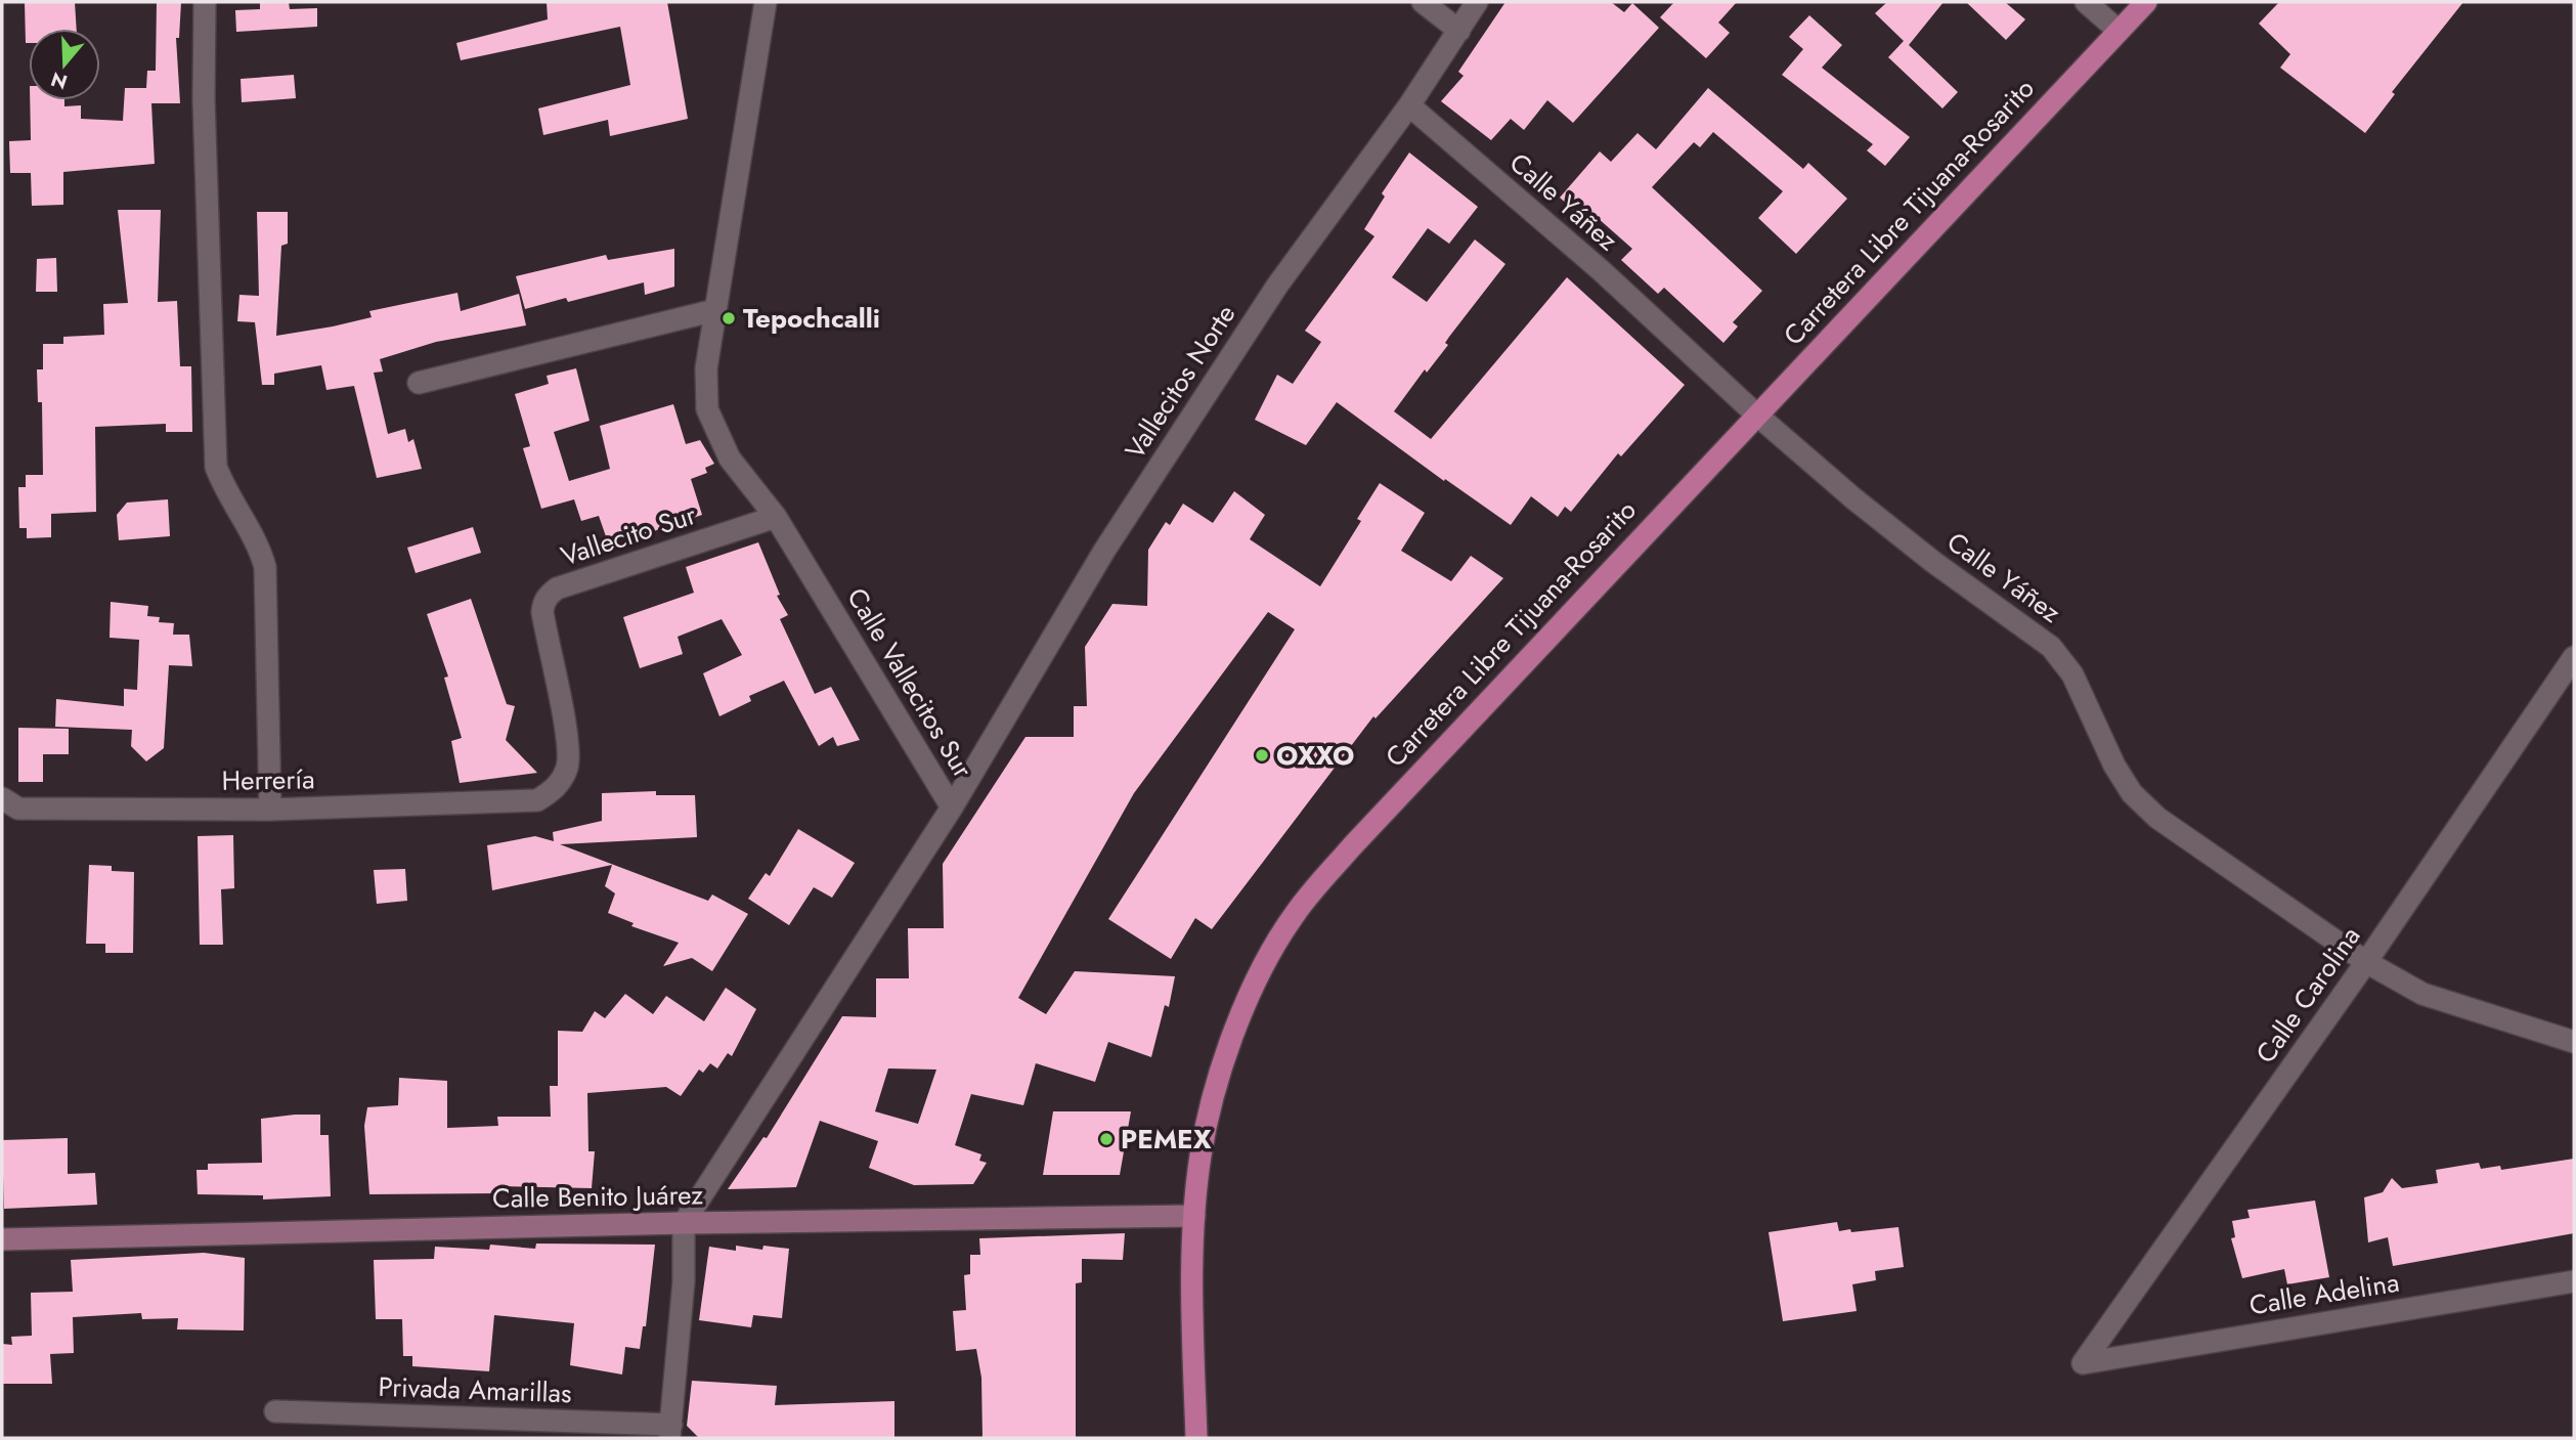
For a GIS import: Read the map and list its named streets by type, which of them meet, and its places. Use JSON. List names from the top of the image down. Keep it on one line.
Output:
{"streets":{"main road":["Carretera Libre Tijuana-Rosarito"],"street":["Calle Yáñez","Vallecitos Norte","Vallecito Sur","Calle Vallecitos Sur","Herrería","Calle Carolina","Calle Benito Juárez","Calle Adelina","Privada Amarillas"]},"crossings":[["Calle Yáñez","Carretera Libre Tijuana-Rosarito"],["Calle Yáñez","Vallecitos Norte"],["Calle Yáñez","Calle Carolina"],["Carretera Libre Tijuana-Rosarito","Calle Benito Juárez"],["Vallecitos Norte","Calle Vallecitos Sur"],["Vallecito Sur","Calle Vallecitos Sur"],["Vallecito Sur","Herrería"],["Calle Vallecitos Sur","Calle Benito Juárez"],["Calle Carolina","Calle Adelina"]],"places":["Tepochcalli","OXXO","PEMEX"],"north":"bottom"}
